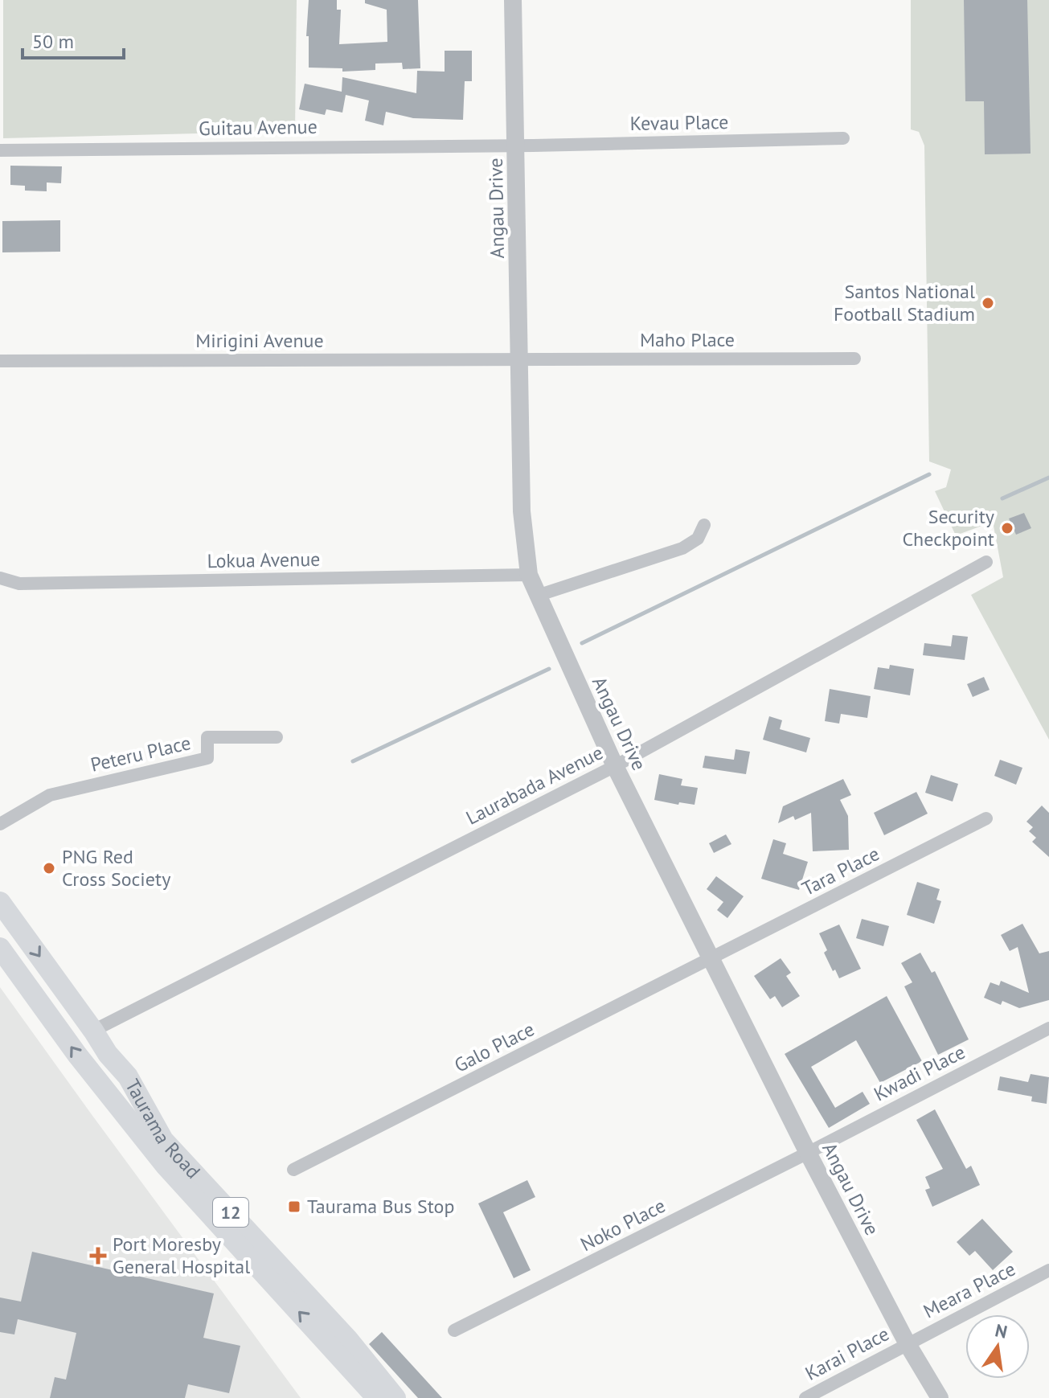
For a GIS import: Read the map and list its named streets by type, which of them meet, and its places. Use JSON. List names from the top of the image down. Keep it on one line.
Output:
{"streets":{"main road":["Taurama Road","12"],"street":["Kevau Place","Guitau Avenue","Angau Drive","Maho Place","Mirigini Avenue","Lokua Avenue","Peteru Place","Laurabada Avenue","Tara Place","Galo Place","Kwadi Place","Noko Place","Meara Place","Karai Place"]},"crossings":[["Kevau Place","Guitau Avenue"],["Kevau Place","Angau Drive"],["Guitau Avenue","Angau Drive"],["Angau Drive","Maho Place"],["Angau Drive","Mirigini Avenue"],["Angau Drive","Lokua Avenue"],["Angau Drive","Laurabada Avenue"],["Angau Drive","Tara Place"],["Angau Drive","Galo Place"],["Angau Drive","Kwadi Place"],["Angau Drive","Noko Place"],["Angau Drive","Meara Place"],["Angau Drive","Karai Place"],["Maho Place","Mirigini Avenue"],["Laurabada Avenue","Taurama Road"],["Tara Place","Galo Place"],["Kwadi Place","Noko Place"],["Meara Place","Karai Place"]],"places":{"other":["Santos National Football Stadium","Security Checkpoint","PNG Red Cross Society"],"transit":["Taurama Bus Stop"],"health":["Port Moresby General Hospital"]},"scale_bar":"50 m","north":"top"}
